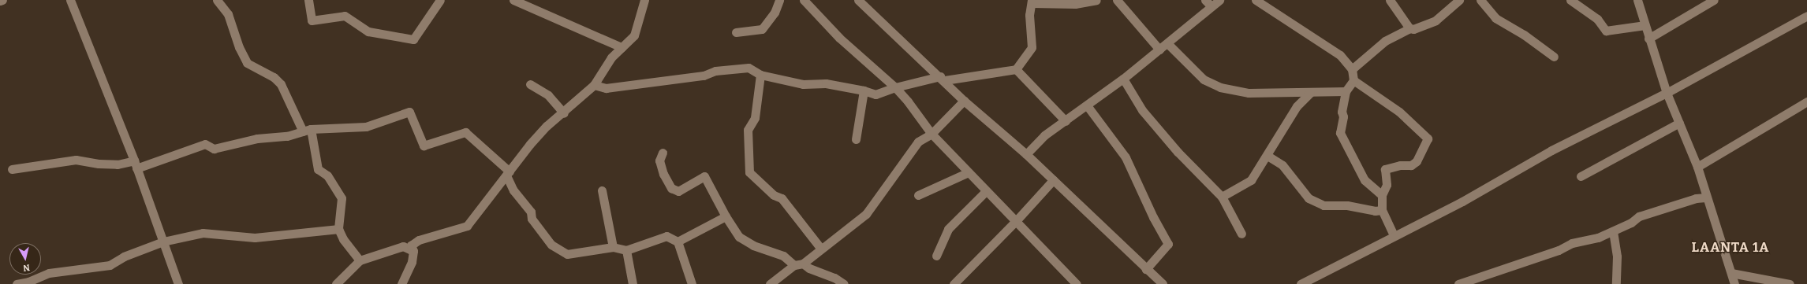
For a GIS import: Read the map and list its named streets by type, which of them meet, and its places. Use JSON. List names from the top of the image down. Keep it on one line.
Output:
{"districts":["LAANTA 1A"],"north":"bottom"}
